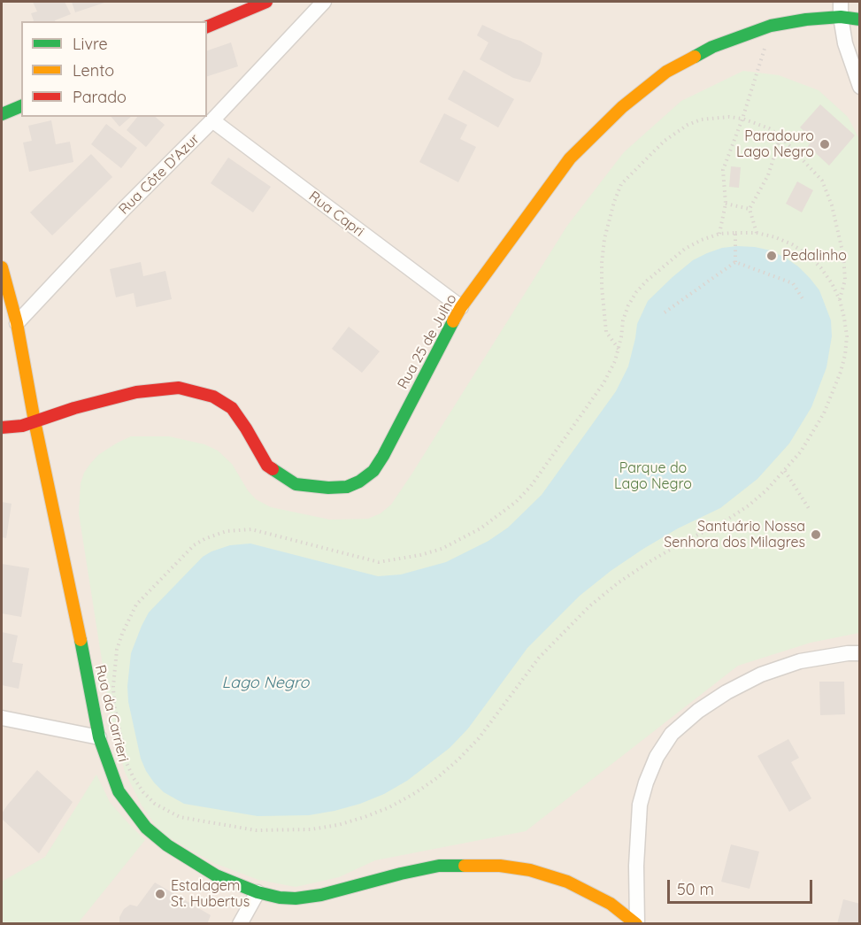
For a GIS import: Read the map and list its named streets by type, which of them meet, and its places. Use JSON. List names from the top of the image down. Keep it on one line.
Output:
{"streets":{"street":["Rua Côte D'Azur","Rua Capri","Rua 25 de Julho","Rua da Carrieri"]},"crossings":[["Rua Côte D'Azur","Rua Capri"],["Rua Côte D'Azur","Rua da Carrieri"],["Rua Capri","Rua 25 de Julho"],["Rua 25 de Julho","Rua da Carrieri"]],"water":["Lago Negro"],"parks":["Parque do Lago Negro"],"places":["Paradouro Lago Negro","Pedalinho","Santuário Nossa Senhora dos Milagres","Estalagem St. Hubertus"],"legend":["Livre","Lento","Parado"],"scale_bar":"50 m"}
